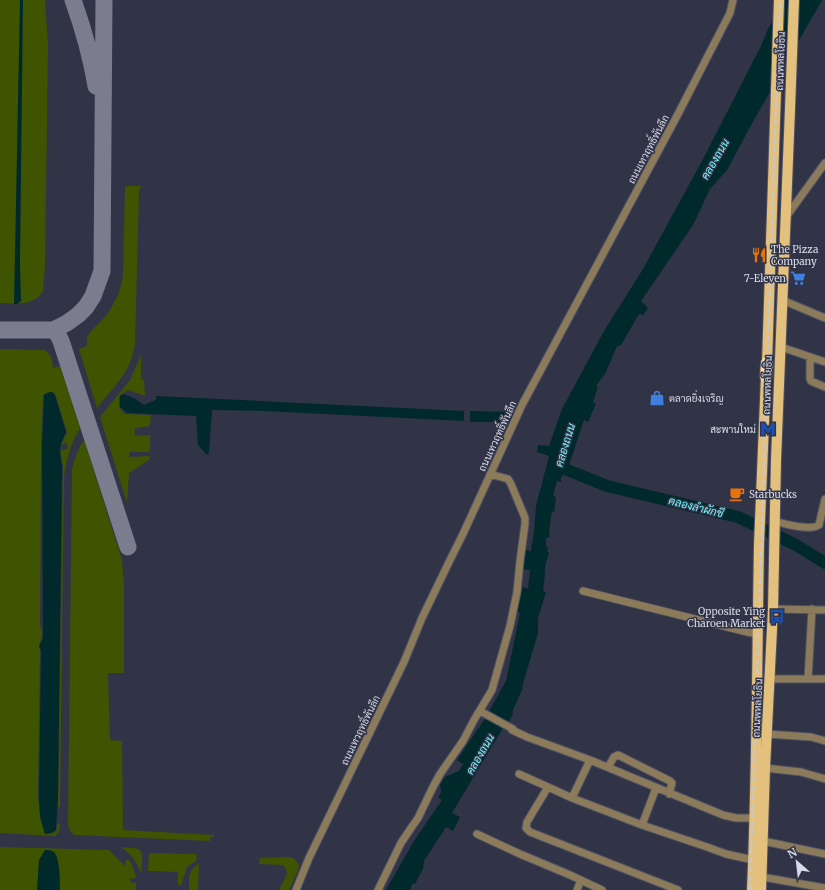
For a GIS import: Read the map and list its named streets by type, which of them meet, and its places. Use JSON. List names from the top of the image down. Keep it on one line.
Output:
{"streets":{"highway":["ถนนพหลโยธิน"],"street":["ถนนเทวฤทธิ์พันลึก"]},"water":["คลองถนน","คลองลำผักชี"],"places":{"restaurant":["The Pizza Company"],"supermarket":["7-Eleven"],"shop":["ตลาดยิ่งเจริญ"],"metro station":["สะพานใหม่"],"cafe":["Starbucks"],"bus stop":["Opposite Ying Charoen Market"]},"north":"top left"}
